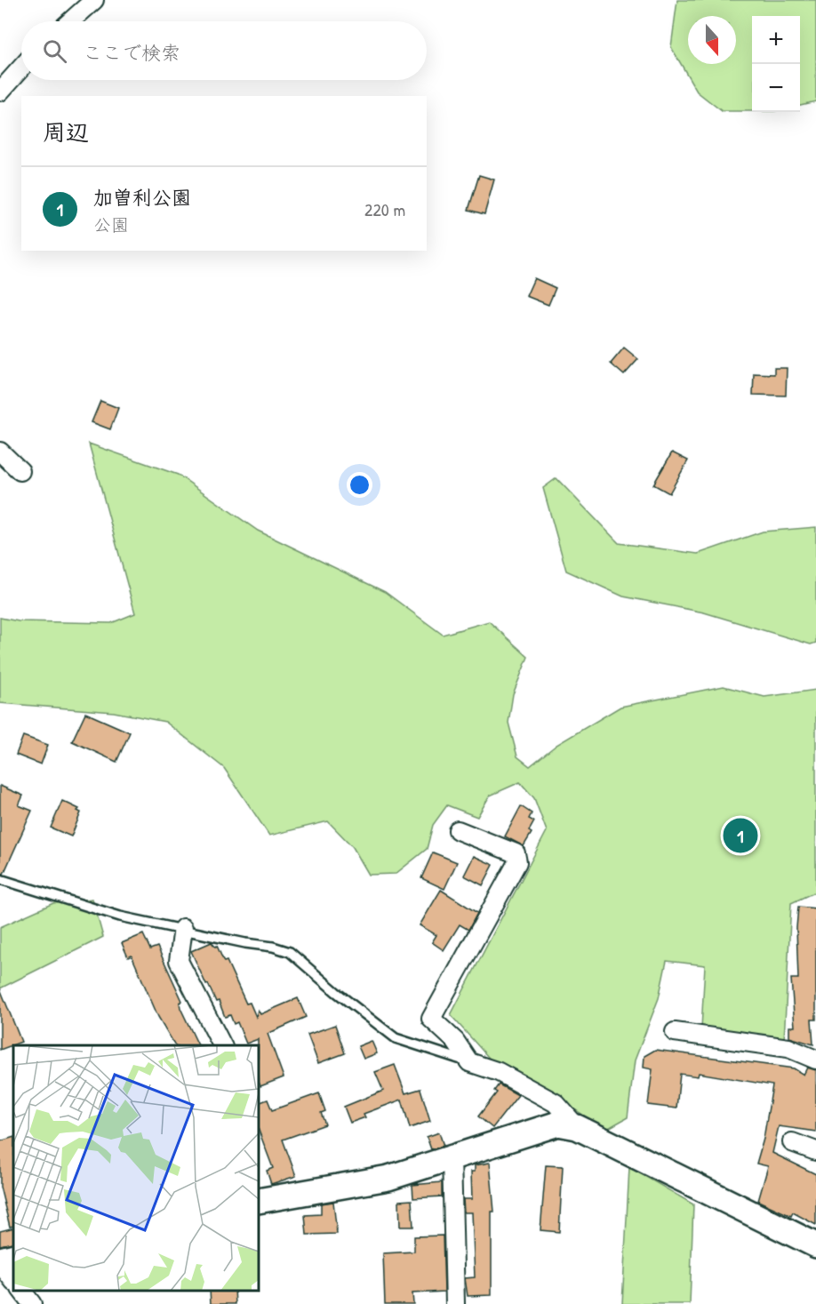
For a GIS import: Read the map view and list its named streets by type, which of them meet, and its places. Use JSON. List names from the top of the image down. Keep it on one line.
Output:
{"north":"bottom","page":{"map_buttons":["+","−"],"search":"ここで検索","heading":"周辺","list":[{"mark":"1","name":"加曽利公園","note":"公園","value":"220 m"}],"pins":"1"}}
